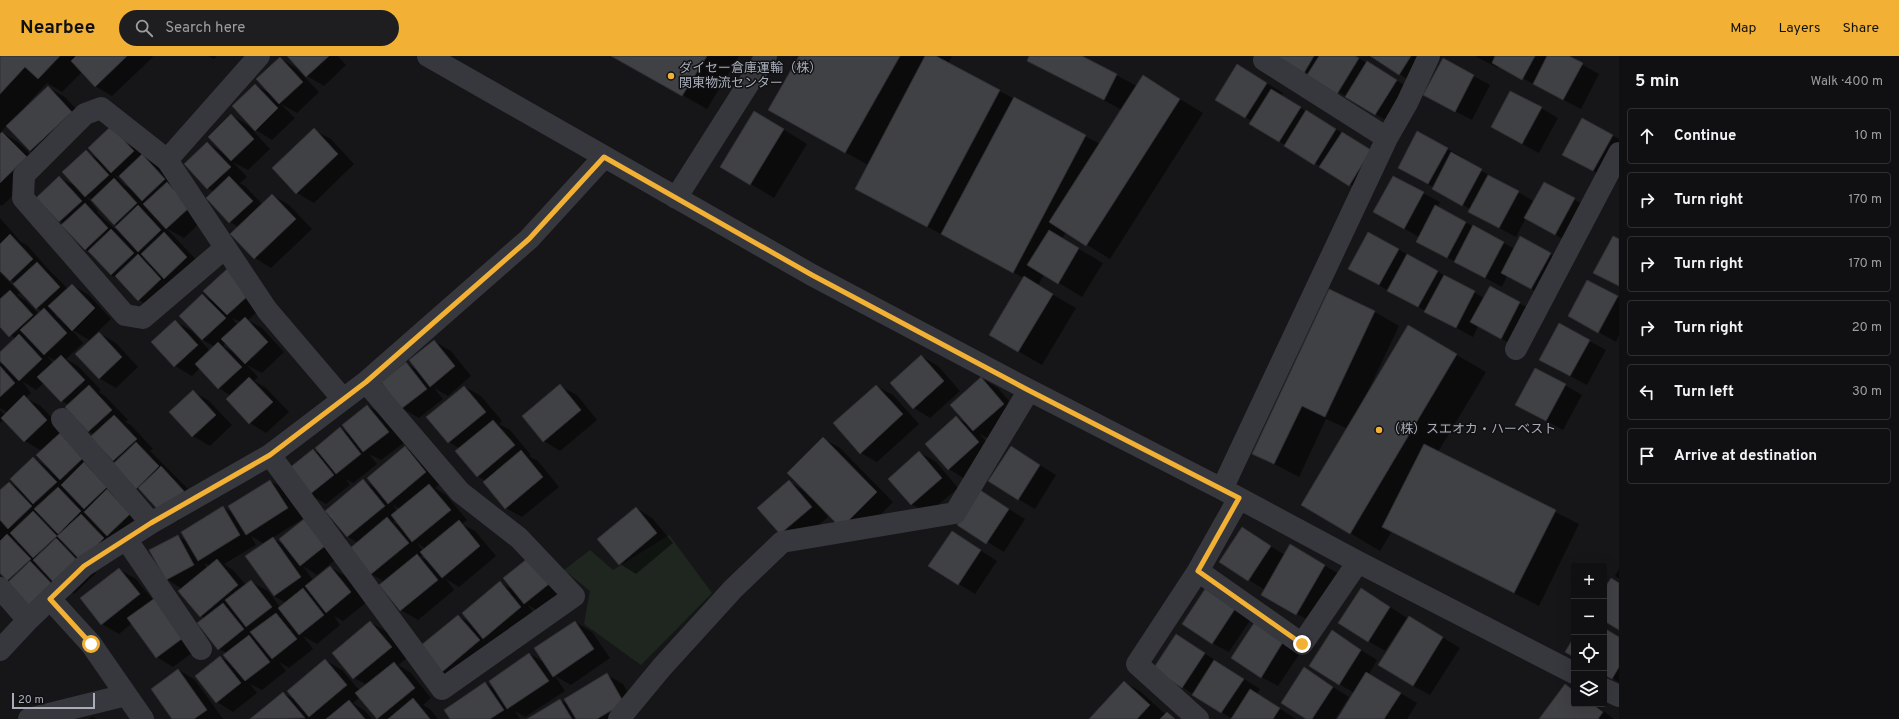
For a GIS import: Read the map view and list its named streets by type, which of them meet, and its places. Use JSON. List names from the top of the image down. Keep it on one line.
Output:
{"places":["ダイセー倉庫運輸（株） 関東物流センター","（株）スエオカ・ハーベスト"],"scale_bar":"20 m","page":{"header":"Nearbee","search":"Search here","nav":["Map","Layers","Share"],"heading":["5 min","Walk · 400 m"],"list":[["Continue","10 m"],["Turn right","170 m"],["Turn right","170 m"],["Turn right","20 m"],["Turn left","30 m"],"Arrive at destination"],"map_buttons":["+","−"],"scale":"20 m"}}
